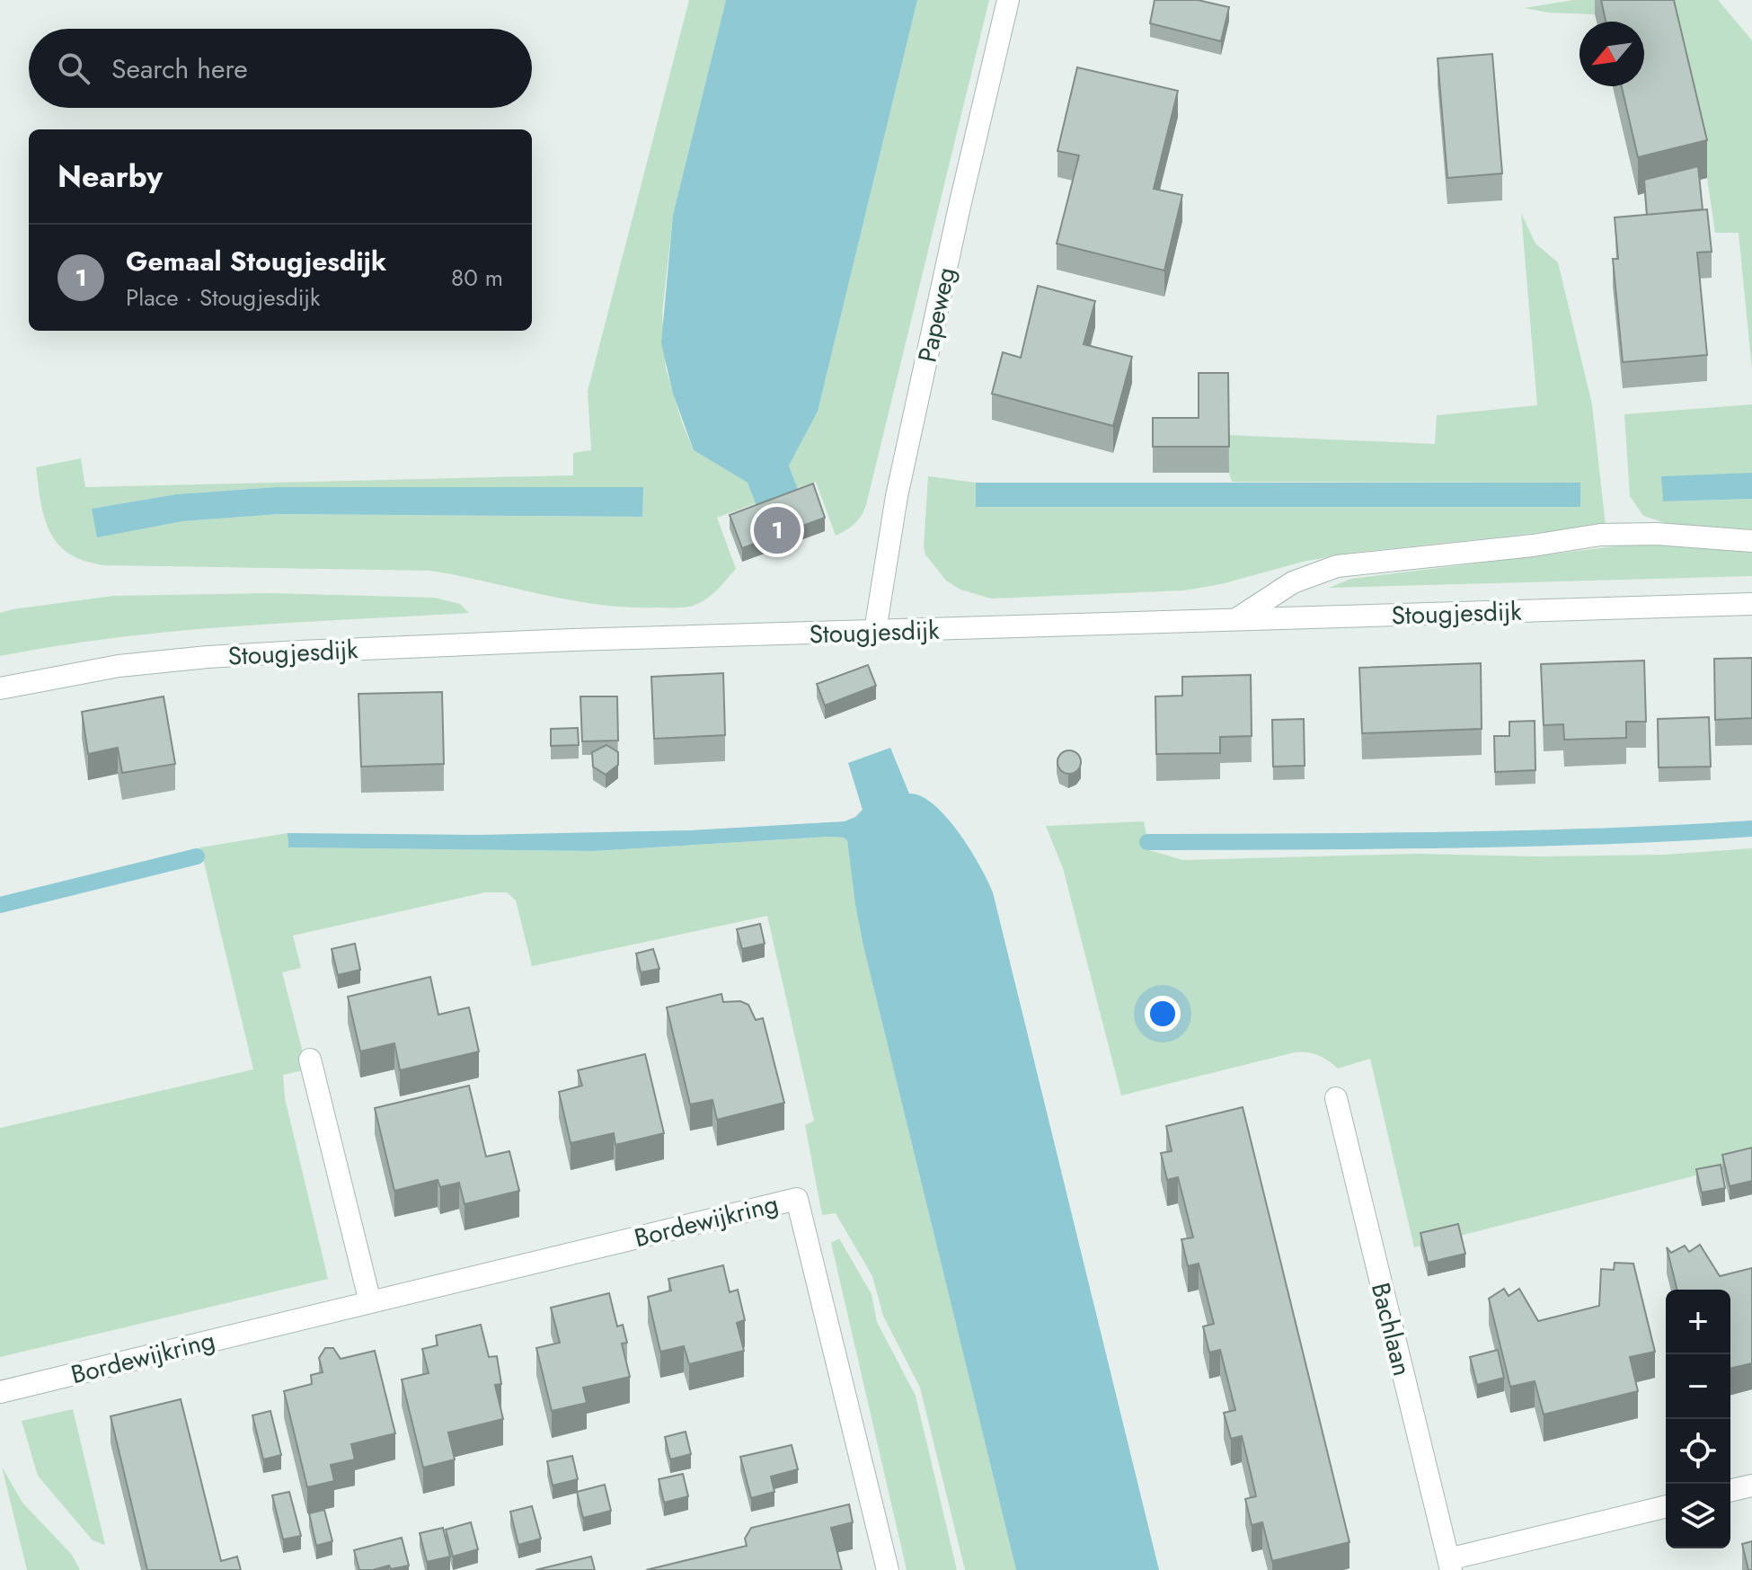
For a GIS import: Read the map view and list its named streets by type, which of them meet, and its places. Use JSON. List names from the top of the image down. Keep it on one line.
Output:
{"streets":{"street":["Papeweg","Stougjesdijk","Bordewijkring","Bachlaan"]},"crossings":[["Papeweg","Stougjesdijk"]],"north":"bottom left","page":{"search":"Search here","heading":"Nearby","list":[{"mark":"1","name":"Gemaal Stougjesdijk","note":"Place · Stougjesdijk","value":"80 m"}],"pins":"1","map_buttons":["+","−"]}}
